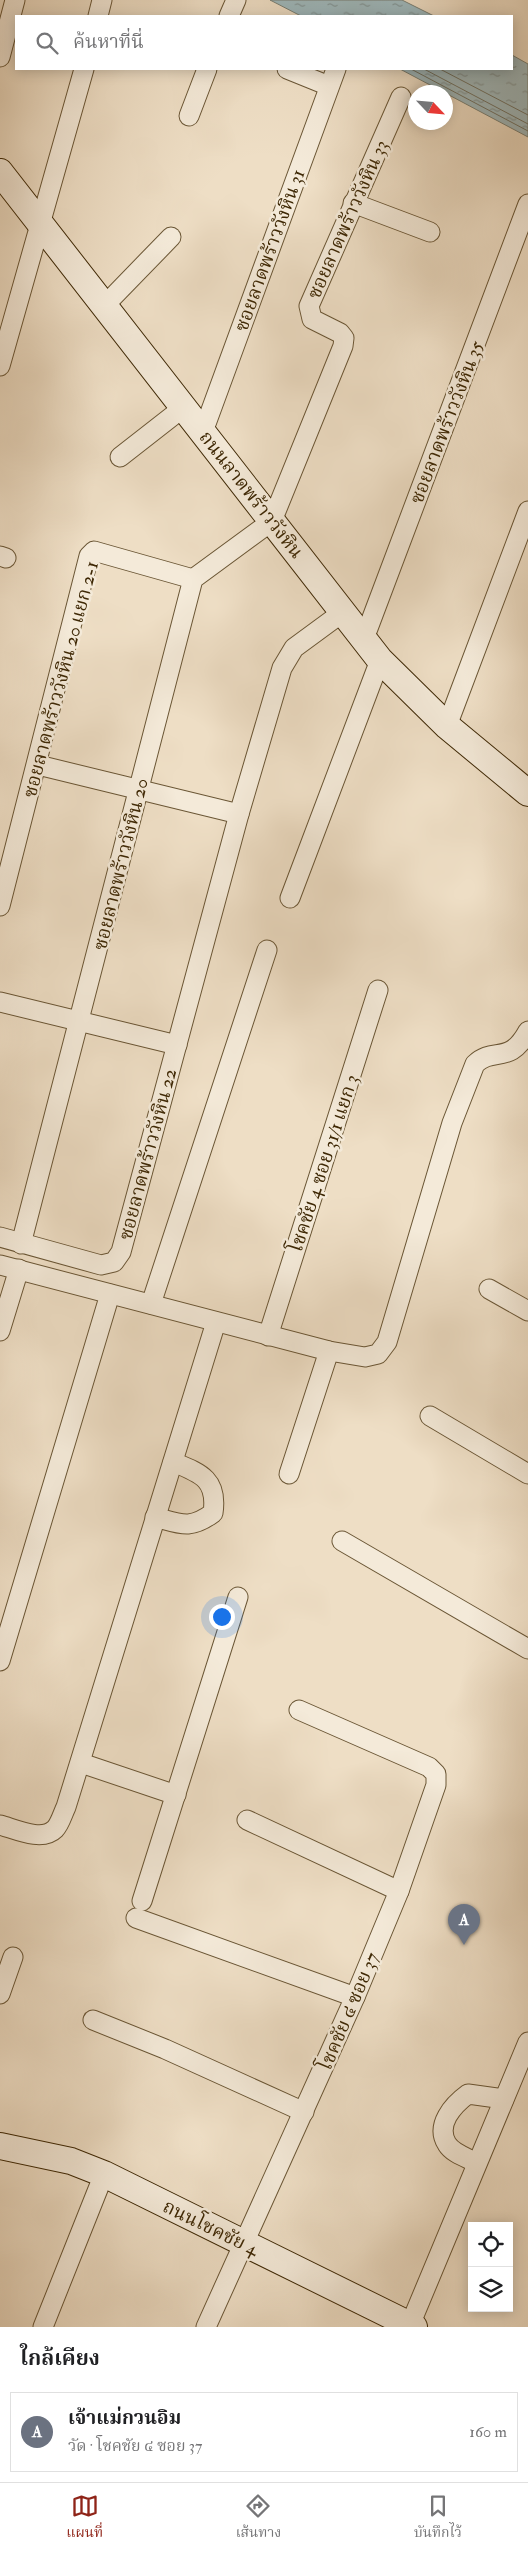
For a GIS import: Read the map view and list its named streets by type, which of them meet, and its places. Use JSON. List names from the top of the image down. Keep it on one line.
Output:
{"streets":{"main road":["ถนนลาดพร้าววังหิน","ถนนโชคชัย 4"],"street":["ซอยลาดพร้าววังหิน 33","ซอยลาดพร้าววังหิน 31","ซอยลาดพร้าววังหิน 35","ซอยลาดพร้าววังหิน 20 แยก 2-1","ซอยลาดพร้าววังหิน 20","ซอยลาดพร้าววังหิน 22","โชคชัย 4 ซอย 31/1 แยก 3","โชคชัย ๔ ซอย 37"]},"crossings":[["ซอยลาดพร้าววังหิน 33","ถนนลาดพร้าววังหิน"],["ซอยลาดพร้าววังหิน 31","ถนนลาดพร้าววังหิน"],["ซอยลาดพร้าววังหิน 35","ถนนลาดพร้าววังหิน"],["ถนนลาดพร้าววังหิน","ซอยลาดพร้าววังหิน 22"],["ซอยลาดพร้าววังหิน 20 แยก 2-1","ซอยลาดพร้าววังหิน 20"],["ซอยลาดพร้าววังหิน 20","ซอยลาดพร้าววังหิน 22"],["โชคชัย ๔ ซอย 37","ถนนโชคชัย 4"]],"north":"bottom right","page":{"search":"ค้นหาที่นี่","pins":"A","heading":"ใกล้เคียง","list":[{"mark":"A","name":"เจ้าแม่กวนอิม","note":"วัด · โชคชัย ๔ ซอย 37","value":"160 m"}],"nav":["แผนที่","เส้นทาง","บันทึกไว้"]}}
